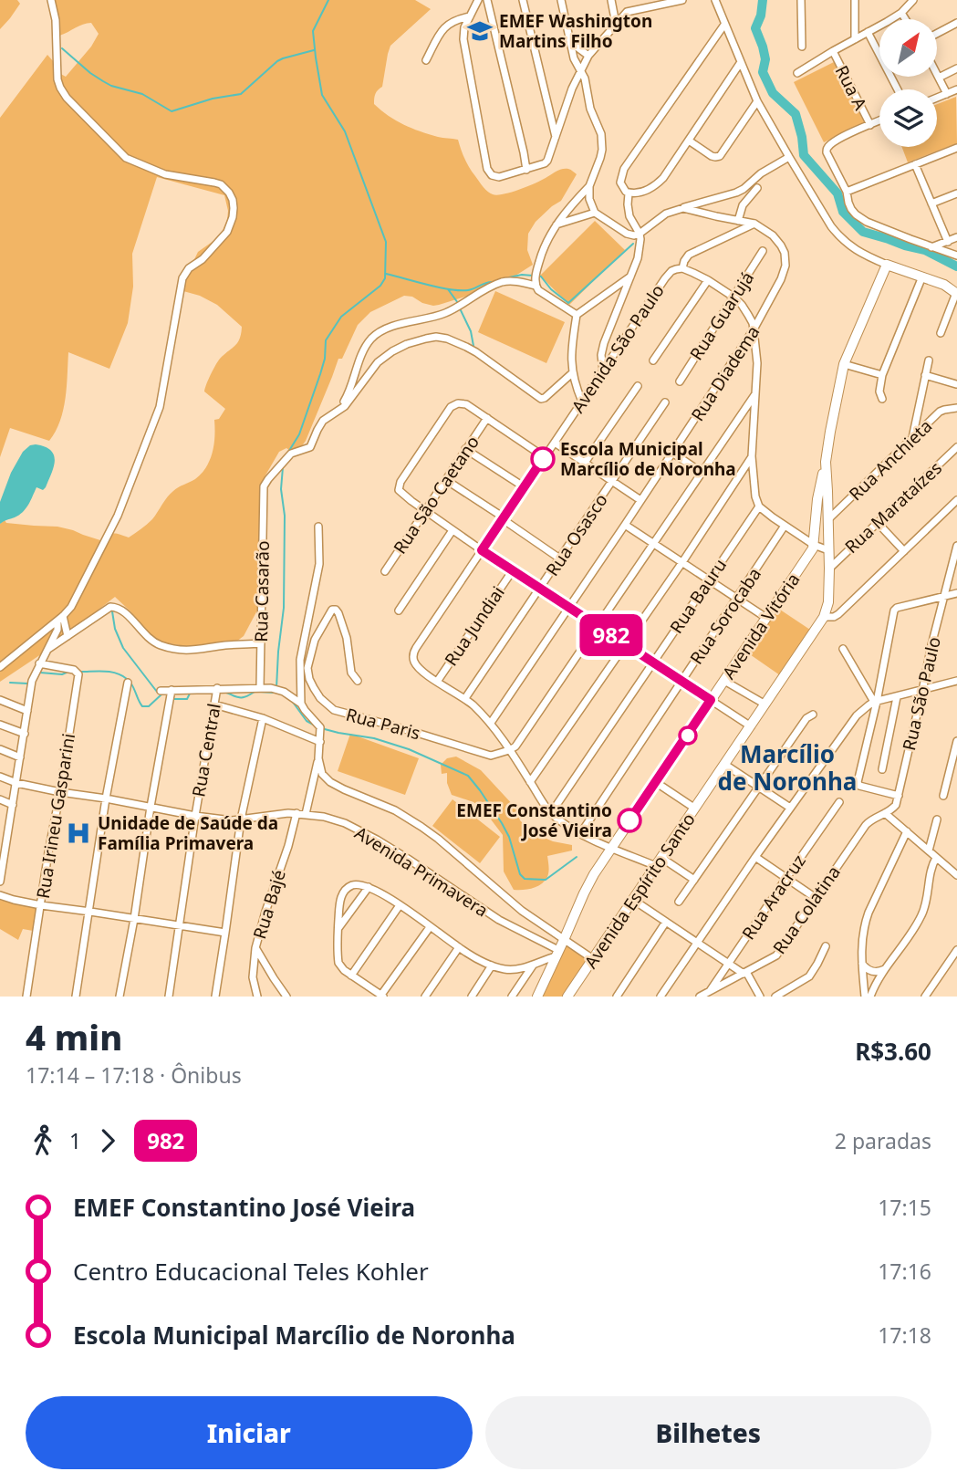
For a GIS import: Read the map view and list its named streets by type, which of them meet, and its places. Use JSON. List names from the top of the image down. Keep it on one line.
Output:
{"streets":{"street":["Rua A","Rua Guarujá","Avenida São Paulo","Rua Diadema","Rua Anchieta","Rua São Caetano","Rua Marataízes","Rua Osasco","Rua Casarão","Rua Bauru","Rua Sorocaba","Rua Jundiai","Avenida Vitória","Rua São Paulo","Rua Paris","Rua Central","Rua Irineu Gasparini","Avenida Primavera","Avenida Espírito Santo","Rua Aracruz","Rua Bajé","Rua Colatina"]},"crossings":[["Avenida São Paulo","Rua Diadema"],["Avenida São Paulo","Rua Osasco"],["Avenida São Paulo","Rua Bauru"],["Avenida São Paulo","Rua Sorocaba"],["Avenida São Paulo","Rua Jundiai"],["Avenida São Paulo","Avenida Vitória"],["Avenida São Paulo","Rua Paris"],["Avenida São Paulo","Avenida Espírito Santo"],["Rua Anchieta","Avenida Espírito Santo"],["Rua Marataízes","Avenida Espírito Santo"],["Avenida Vitória","Avenida Primavera"],["Avenida Vitória","Avenida Espírito Santo"],["Rua São Paulo","Rua Colatina"],["Rua Central","Avenida Primavera"],["Rua Irineu Gasparini","Avenida Primavera"],["Avenida Primavera","Rua Bajé"],["Rua Aracruz","Rua Colatina"]],"districts":["Marcílio de Noronha"],"places":{"school or university":["EMEF Washington Martins Filho"],"other":["Escola Municipal Marcílio de Noronha","EMEF Constantino José Vieira"],"hospital":["Unidade de Saúde da Família Primavera"]},"lines":["bus line 982"],"north":"top right","page":{"on_map":"982","heading":["4 min","17:14 – 17:18 · Ônibus","R$3.60"],"legs":["1","982","2 paradas"],"list":[{"name":"EMEF Constantino José Vieira","value":"17:15"},{"name":"Centro Educacional Teles Kohler","value":"17:16"},{"name":"Escola Municipal Marcílio de Noronha","value":"17:18"}],"buttons":["Iniciar","Bilhetes"]}}
